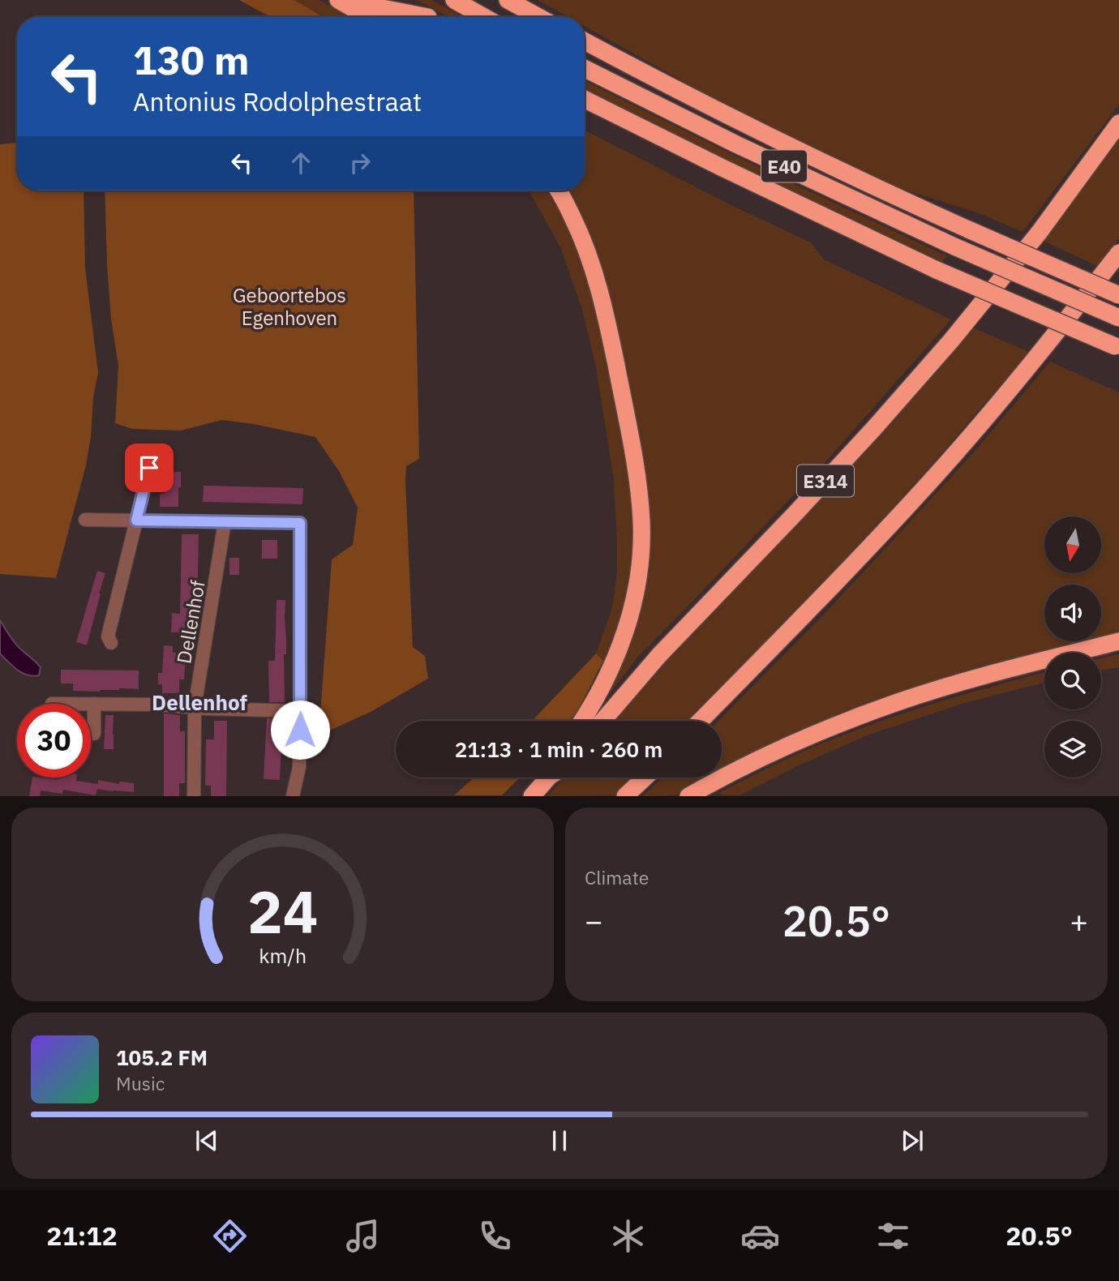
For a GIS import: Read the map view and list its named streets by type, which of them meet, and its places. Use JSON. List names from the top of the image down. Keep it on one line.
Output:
{"streets":{"highway":["E40","E314"],"street":["Dellenhof"]},"districts":["Dellenhof"],"parks":["Geboortebos Egenhoven"],"north":"bottom","page":{"turn":["130 m","Antonius Rodolphestraat"],"limit":"30","trip":"21:13 · 1 min · 260 m","tile":"Climate","heat":["−","20.5°","+"],"song":["105.2 FM","Music"],"tabs":["21:12","20.5°"],"gauge":["24","km/h"]}}
